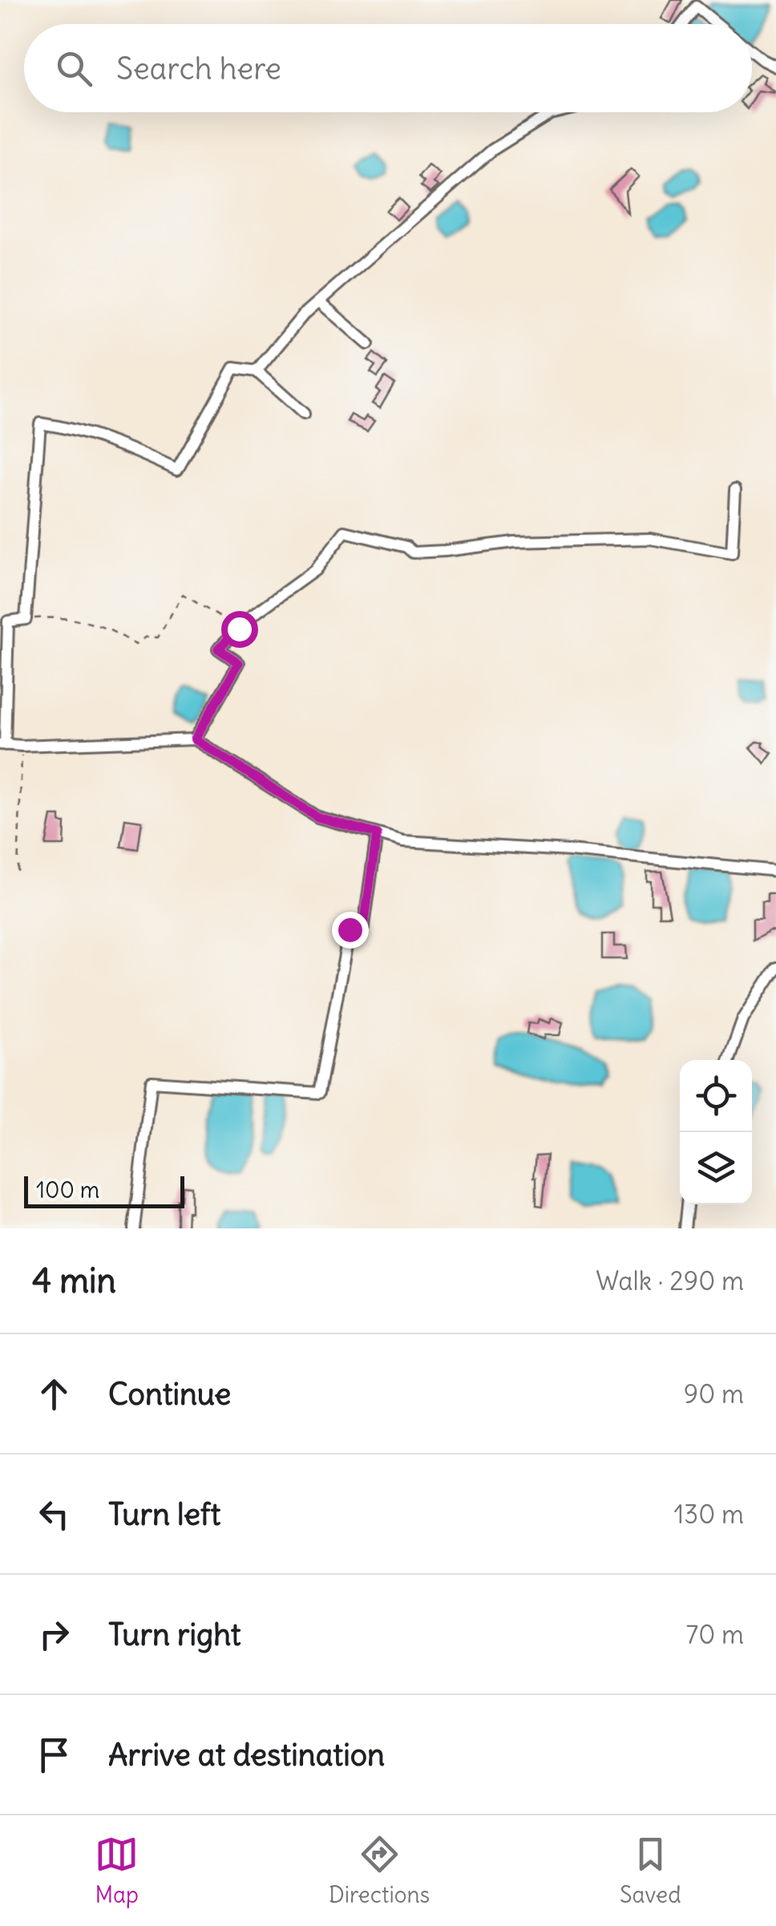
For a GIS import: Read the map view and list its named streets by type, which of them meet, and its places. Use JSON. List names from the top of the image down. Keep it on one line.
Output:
{"scale_bar":"100 m","page":{"search":"Search here","scale":"100 m","heading":["4 min","Walk · 290 m"],"list":[["Continue","90 m"],["Turn left","130 m"],["Turn right","70 m"],"Arrive at destination"],"nav":["Map","Directions","Saved"]}}
